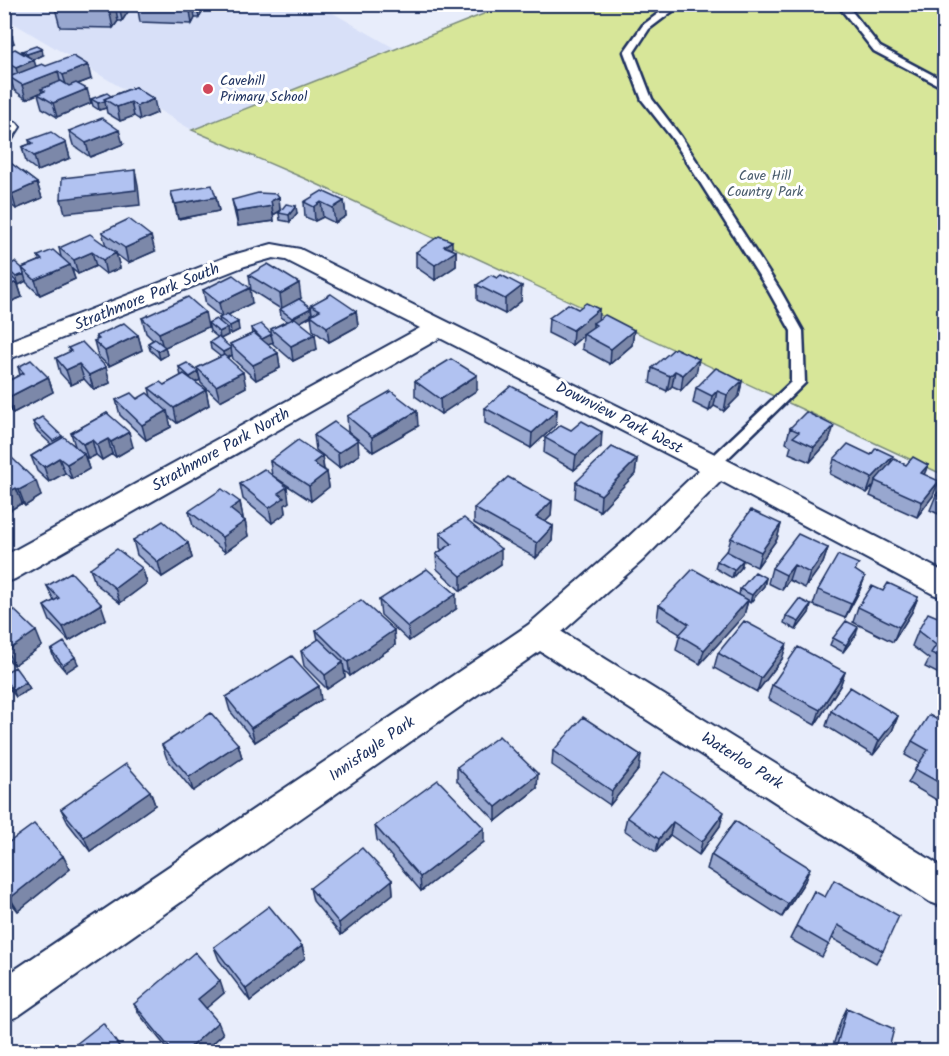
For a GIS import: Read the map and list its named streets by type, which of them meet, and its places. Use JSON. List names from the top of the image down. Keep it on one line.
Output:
{"streets":{"street":["Strathmore Park South","Downview Park West","Strathmore Park North","Innisfayle Park","Waterloo Park"]},"crossings":[["Strathmore Park South","Downview Park West"],["Downview Park West","Strathmore Park North"],["Downview Park West","Innisfayle Park"],["Innisfayle Park","Waterloo Park"]],"parks":["Cave Hill Country Park"],"places":["Cavehill Primary School"]}
